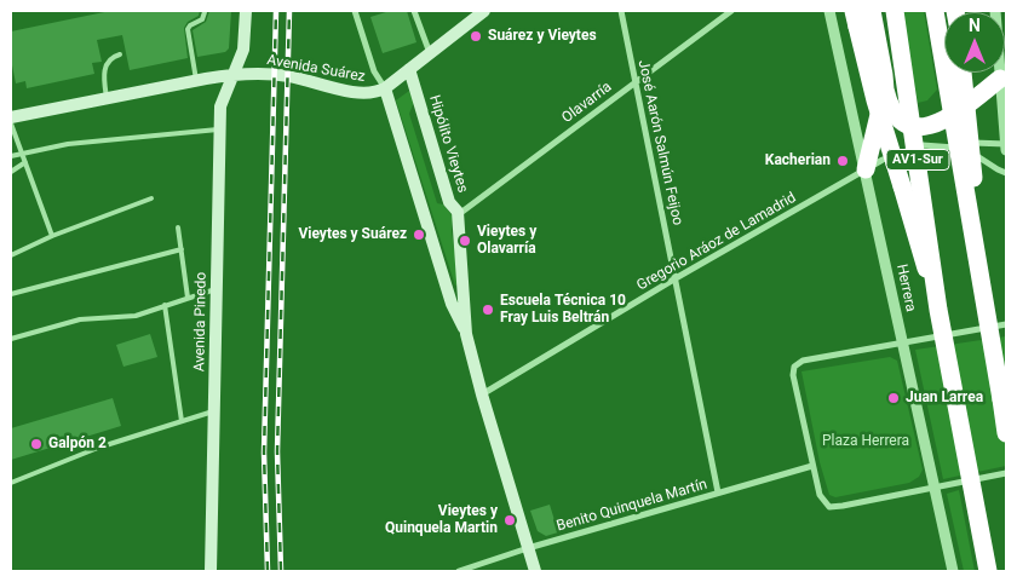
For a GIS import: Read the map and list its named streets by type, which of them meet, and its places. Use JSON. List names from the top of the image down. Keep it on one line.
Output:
{"streets":{"highway":["AV1-Sur"],"main road":["Avenida Suárez","Hipólito Vieytes","Avenida Pinedo"],"street":["Olavarría","José Aarón Salmún Feijoo","Gregorio Aráoz de Lamadrid","Herrera","Benito Quinquela Martín"]},"crossings":[["Avenida Suárez","Hipólito Vieytes"],["Avenida Suárez","Avenida Pinedo"],["Olavarría","José Aarón Salmún Feijoo"],["Olavarría","Hipólito Vieytes"],["José Aarón Salmún Feijoo","Gregorio Aráoz de Lamadrid"],["José Aarón Salmún Feijoo","Benito Quinquela Martín"],["Hipólito Vieytes","Gregorio Aráoz de Lamadrid"],["Hipólito Vieytes","Benito Quinquela Martín"],["Gregorio Aráoz de Lamadrid","Herrera"]],"parks":["Plaza Herrera"],"places":["Suárez y Vieytes","Kacherian","Vieytes y Suárez","Vieytes y Olavarría","Escuela Técnica 10 Fray Luis Beltrán","Juan Larrea","Galpón 2","Vieytes y Quinquela Martin"],"north":"top"}
